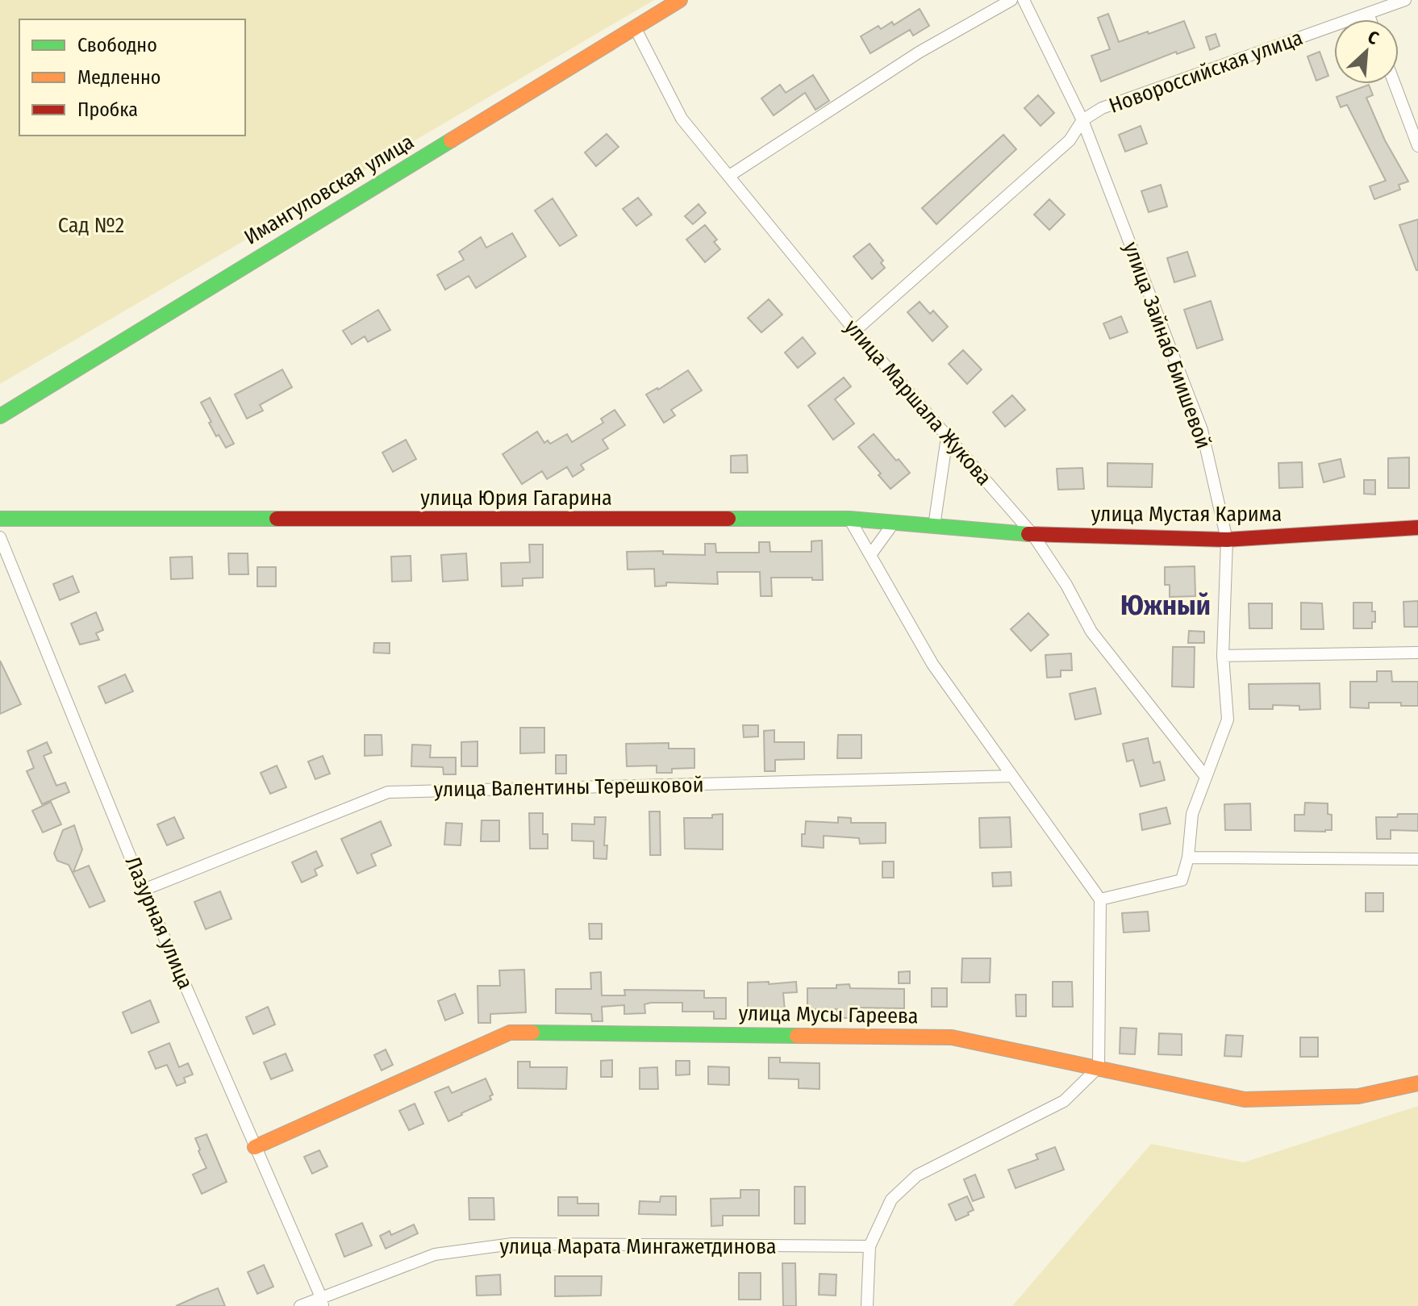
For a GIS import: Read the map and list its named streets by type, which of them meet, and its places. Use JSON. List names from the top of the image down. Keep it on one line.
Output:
{"streets":{"street":["Новороссийская улица","Имангуловская улица","улица Зайнаб Биишевой","улица Маршала Жукова","улица Юрия Гагарина","улица Мустая Карима","улица Валентины Терешковой","Лазурная улица","улица Мусы Гареева","улица Марата Мингажетдинова"]},"crossings":[["Новороссийская улица","улица Зайнаб Биишевой"],["Новороссийская улица","улица Маршала Жукова"],["Имангуловская улица","улица Маршала Жукова"],["улица Зайнаб Биишевой","улица Маршала Жукова"],["улица Зайнаб Биишевой","улица Мустая Карима"],["улица Маршала Жукова","улица Юрия Гагарина"],["улица Маршала Жукова","улица Мустая Карима"],["улица Юрия Гагарина","улица Мустая Карима"],["улица Валентины Терешковой","Лазурная улица"],["Лазурная улица","улица Мусы Гареева"],["Лазурная улица","улица Марата Мингажетдинова"]],"districts":["Южный"],"parks":["Сад №2"],"legend":["Свободно","Медленно","Пробка"],"north":"top right"}
